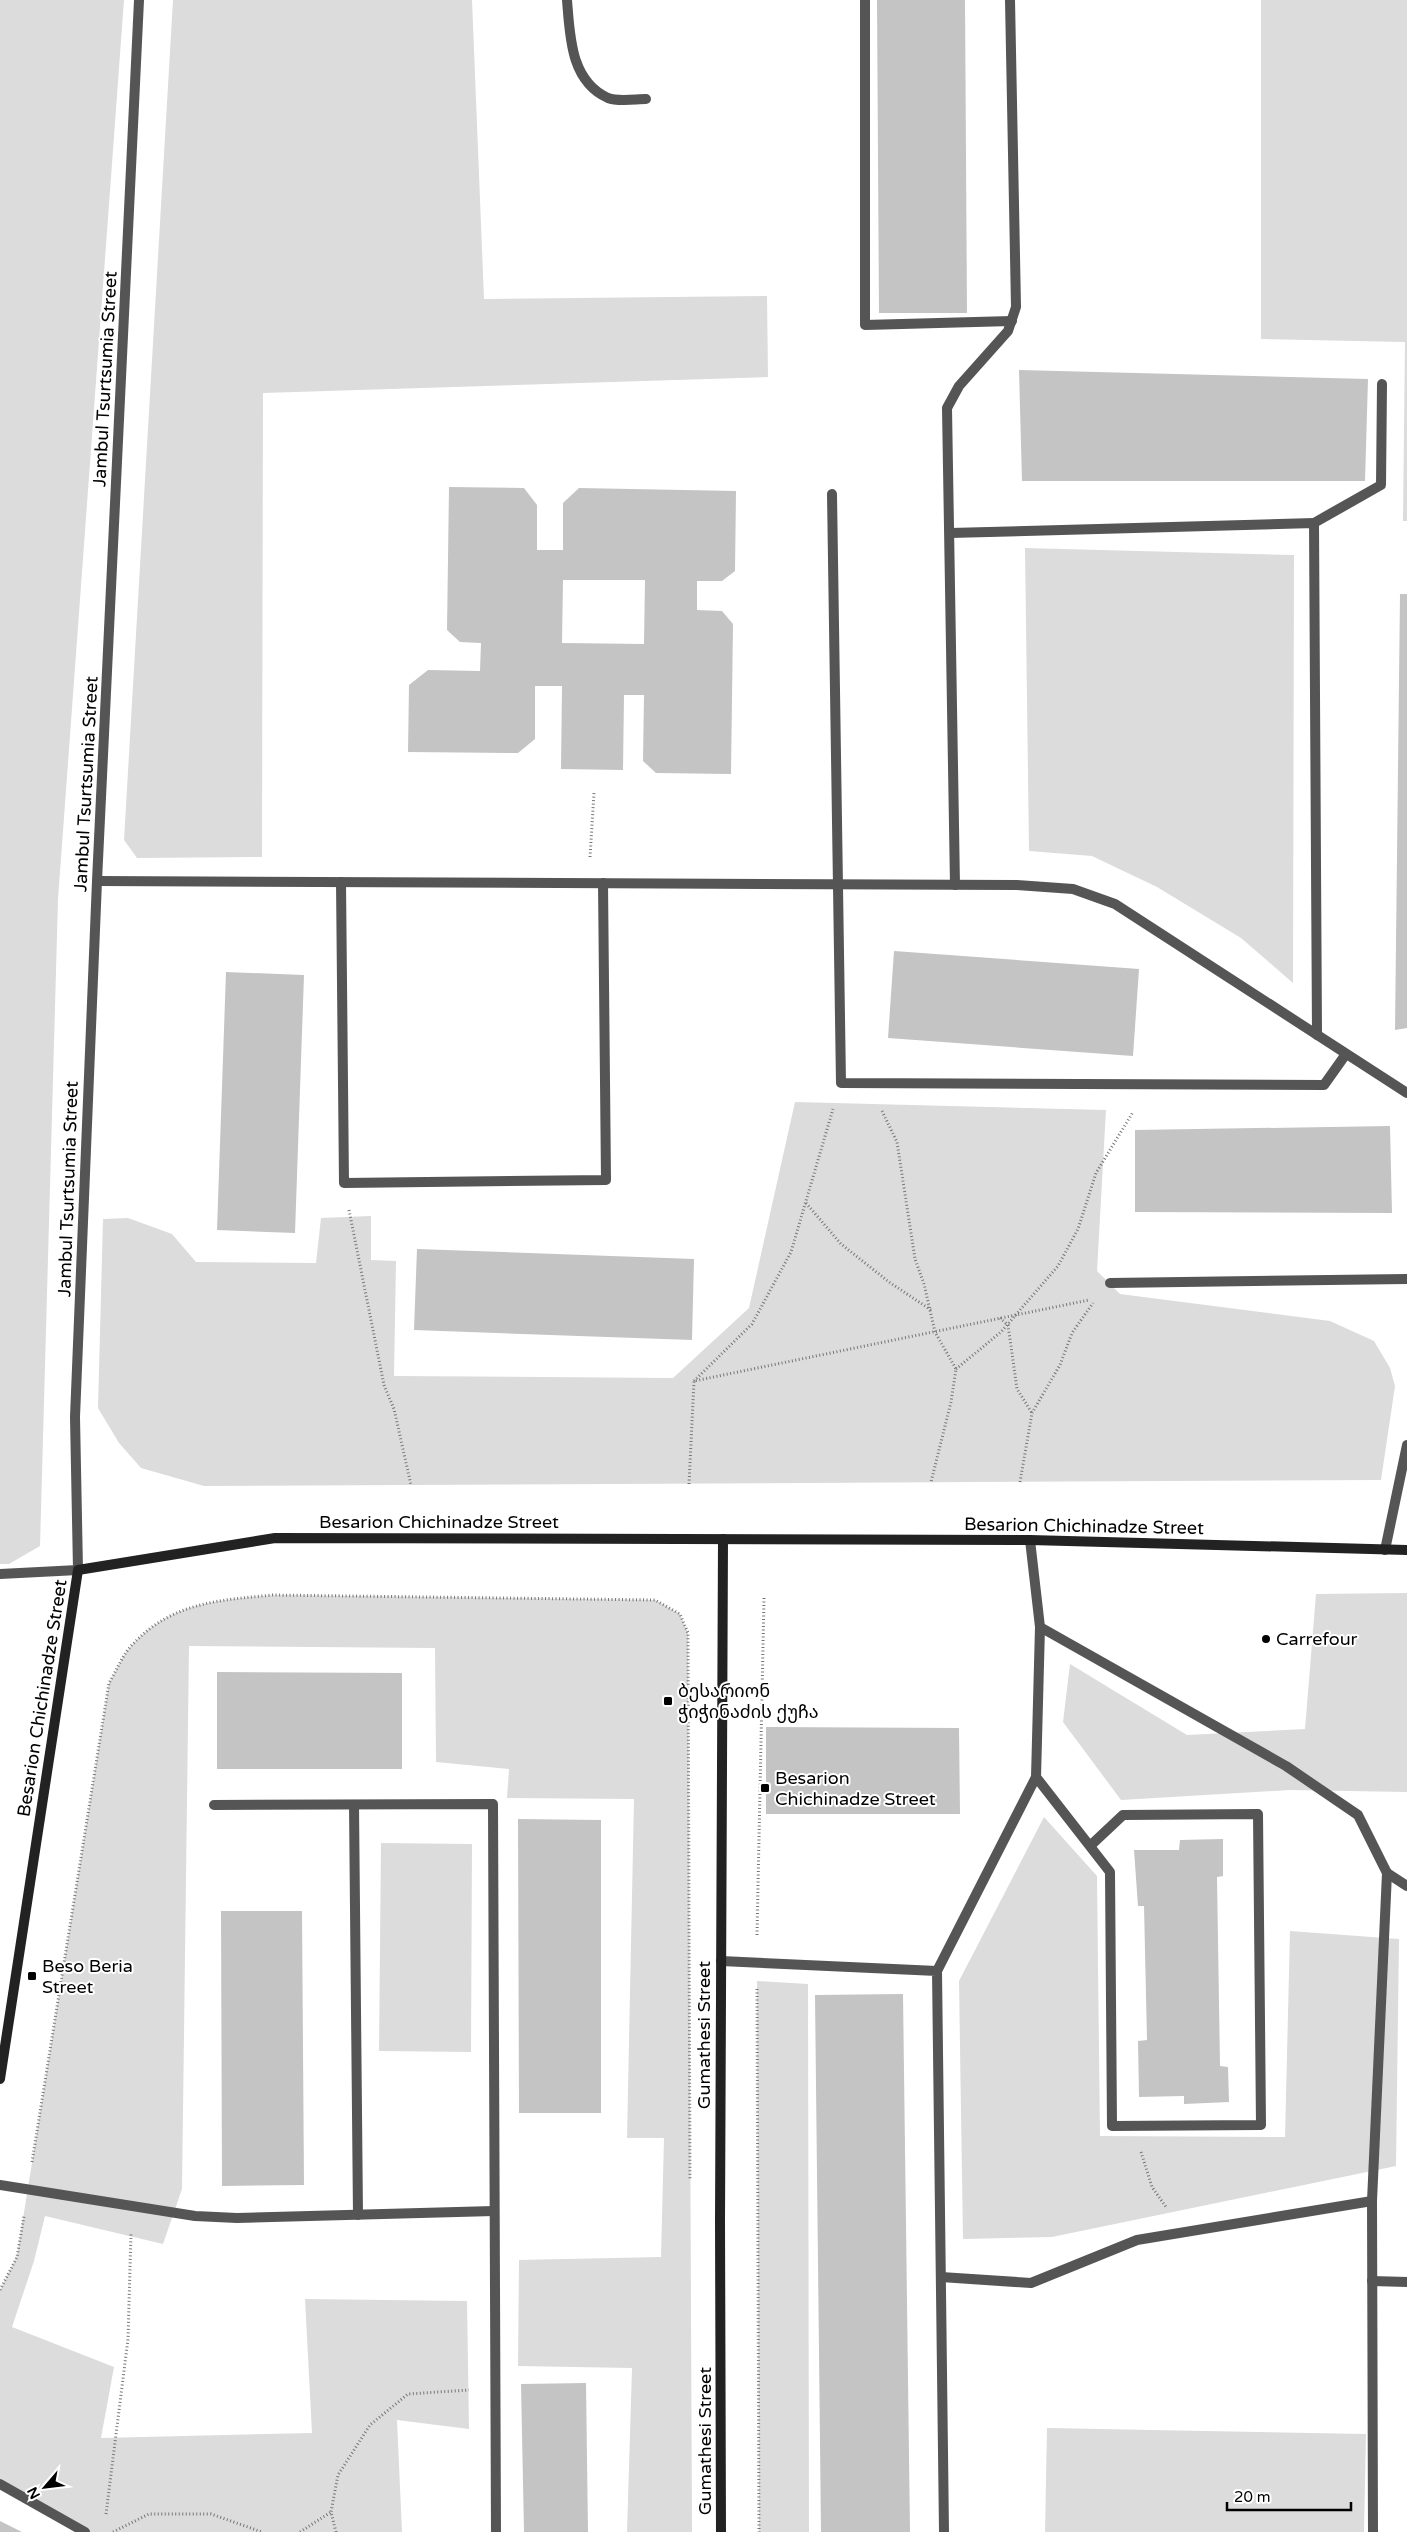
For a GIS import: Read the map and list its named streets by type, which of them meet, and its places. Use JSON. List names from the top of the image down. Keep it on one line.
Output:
{"streets":{"street":["Jambul Tsurtsumia Street","Besarion Chichinadze Street","Gumathesi Street"]},"crossings":[["Jambul Tsurtsumia Street","Besarion Chichinadze Street"],["Besarion Chichinadze Street","Gumathesi Street"]],"places":{"other":["Carrefour"],"transit":["ბესარიონ ჭიჭინაძის ქუჩა","Besarion Chichinadze Street","Beso Beria Street"]},"scale_bar":"20 m","north":"bottom left"}
